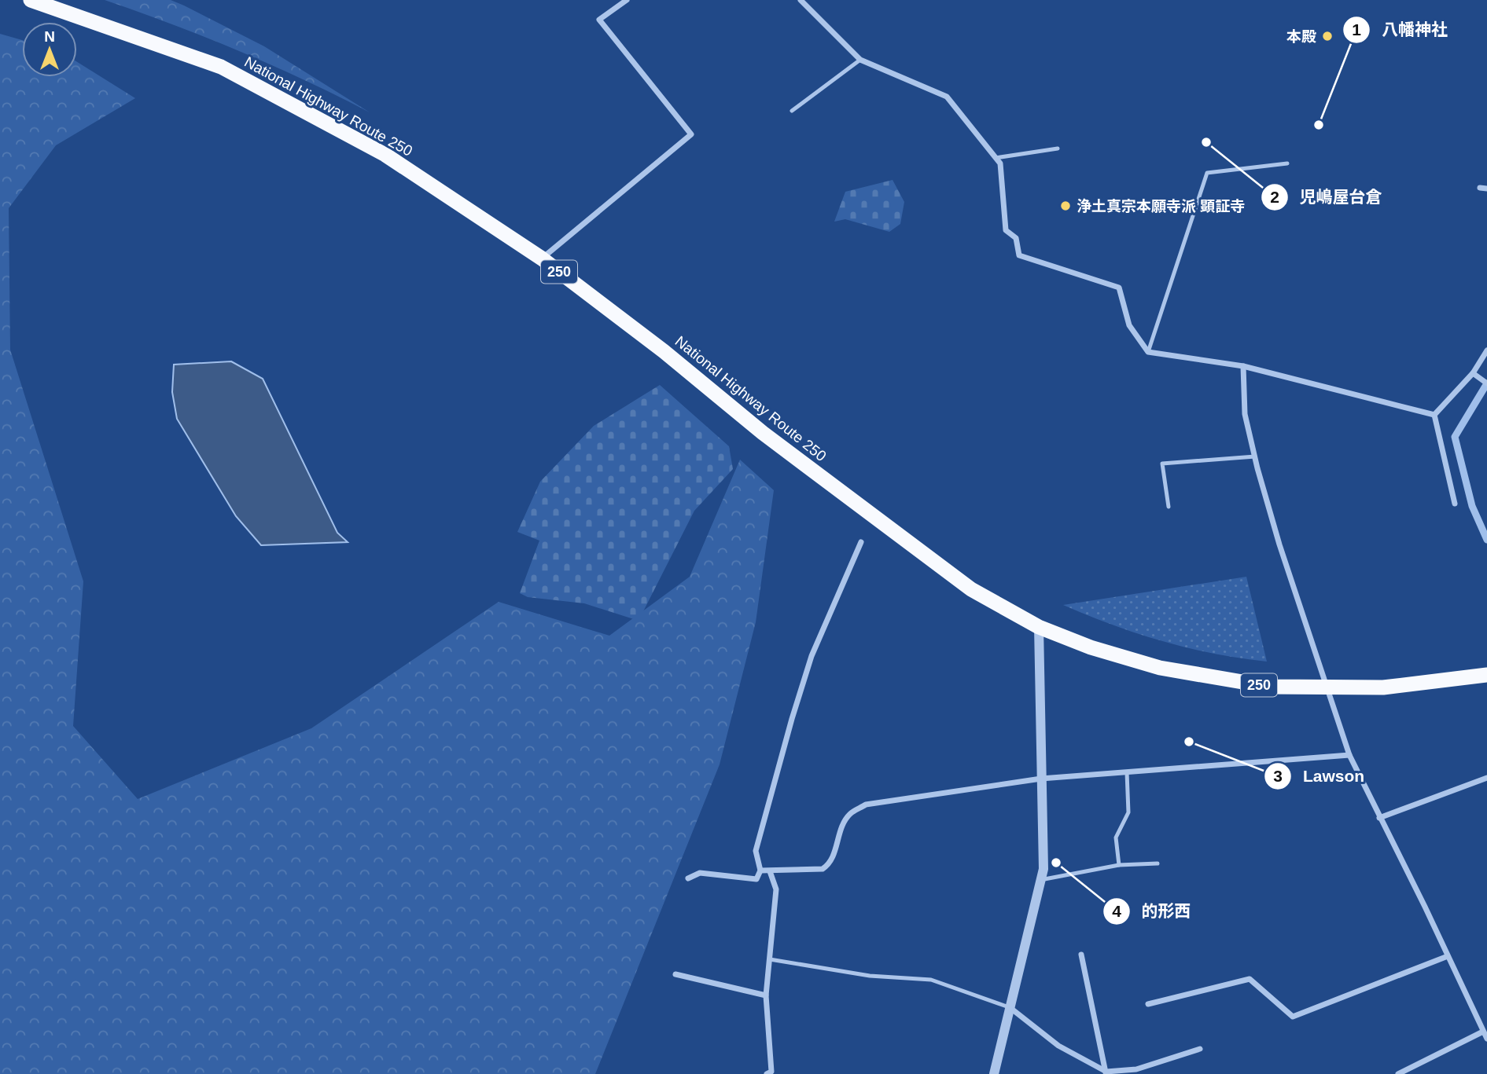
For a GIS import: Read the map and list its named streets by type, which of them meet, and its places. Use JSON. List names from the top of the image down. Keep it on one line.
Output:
{"streets":{"highway":["National Highway Route 250","250"]},"places":["本殿","八幡神社","児嶋屋台倉","浄土真宗本願寺派 顕証寺","Lawson","的形西"],"north":"top"}
